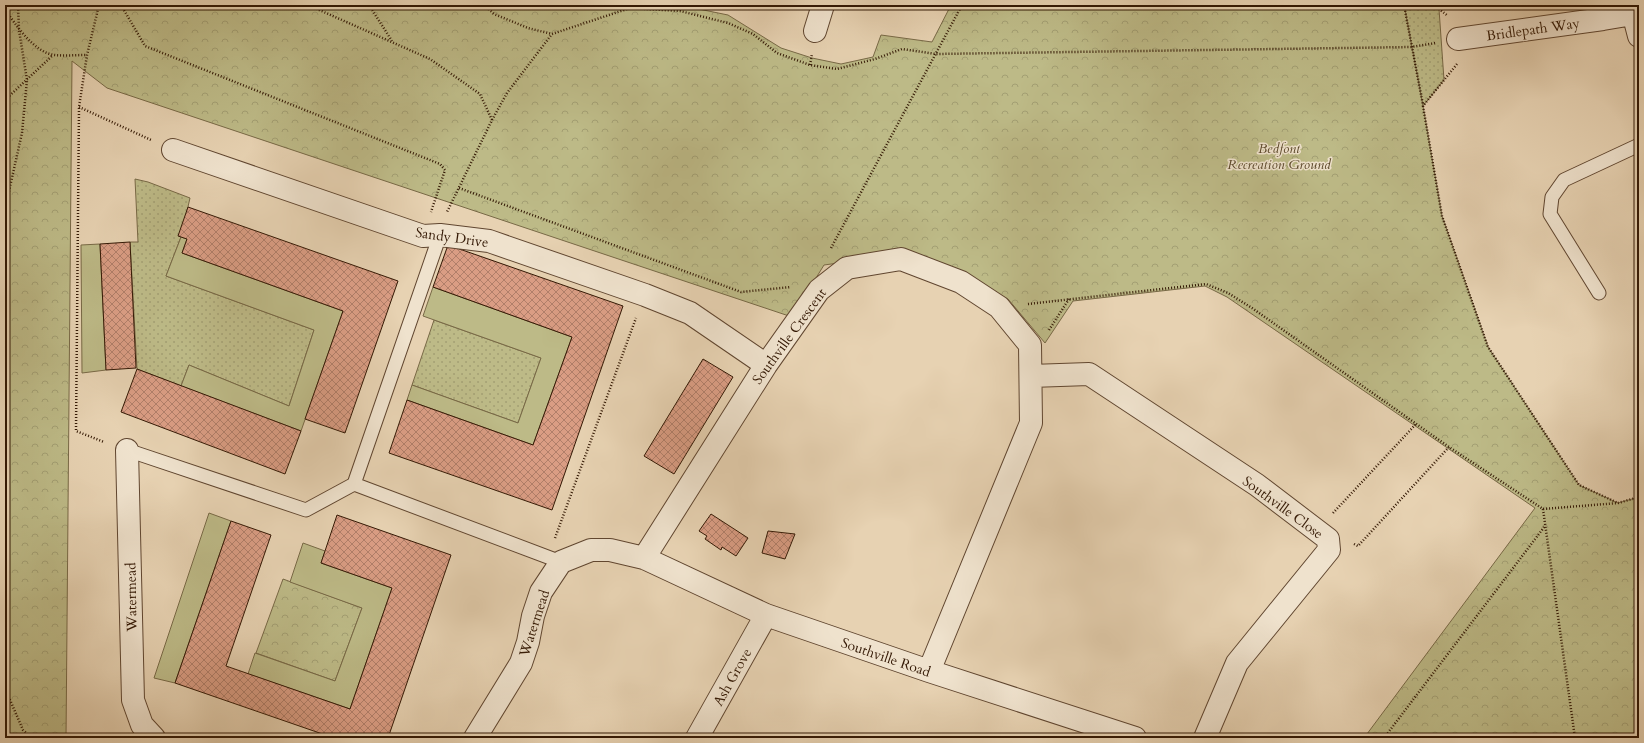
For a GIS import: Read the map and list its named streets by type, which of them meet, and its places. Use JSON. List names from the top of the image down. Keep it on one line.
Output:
{"streets":{"street":["Bridlepath Way","Sandy Drive","Southville Crescent","Southville Close","Watermead","Southville Road","Ash Grove"]},"crossings":[["Sandy Drive","Southville Crescent"],["Southville Crescent","Southville Road"],["Southville Road","Ash Grove"]],"parks":["Bedfont Recreation Ground"]}
